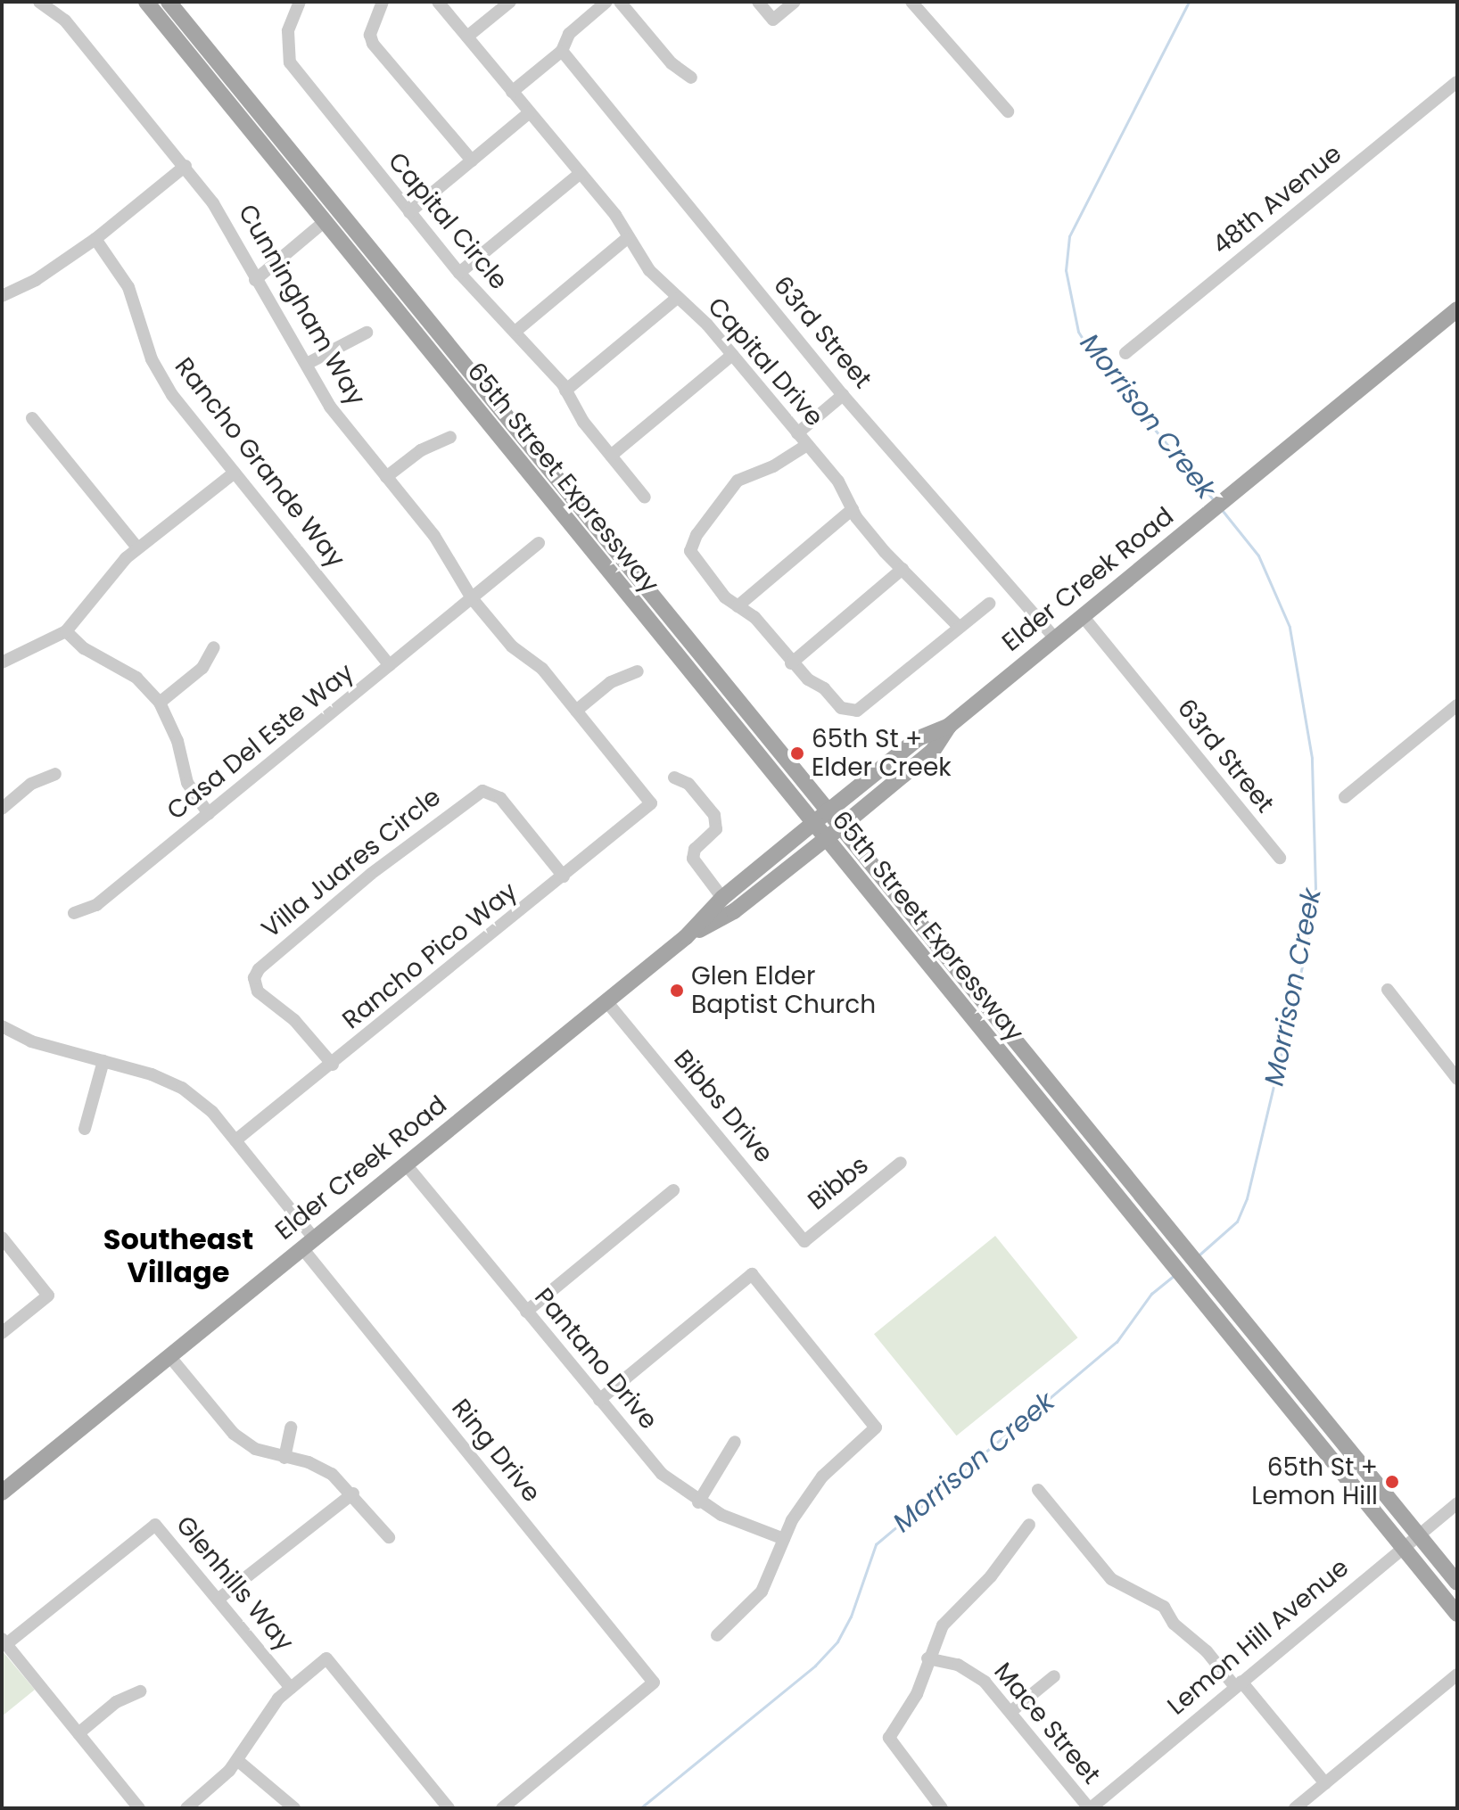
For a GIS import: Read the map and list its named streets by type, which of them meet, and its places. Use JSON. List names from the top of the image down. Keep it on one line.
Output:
{"streets":{"main road":["65th Street Expressway","Elder Creek Road"],"street":["48th Avenue","Capital Circle","Cunningham Way","63rd Street","Capital Drive","Rancho Grande Way","Casa Del Este Way","Villa Juares Circle","Rancho Pico Way","Bibbs Drive","Bibbs","Pantano Drive","Ring Drive","Glenhills Way","Lemon Hill Avenue","Mace Street"]},"crossings":[["Cunningham Way","Casa Del Este Way"],["Cunningham Way","Rancho Pico Way"],["63rd Street","Elder Creek Road"],["Rancho Grande Way","Casa Del Este Way"],["65th Street Expressway","Elder Creek Road"],["65th Street Expressway","Lemon Hill Avenue"],["Elder Creek Road","Bibbs Drive"],["Elder Creek Road","Pantano Drive"],["Elder Creek Road","Ring Drive"],["Villa Juares Circle","Rancho Pico Way"],["Rancho Pico Way","Ring Drive"],["Bibbs Drive","Bibbs"],["Lemon Hill Avenue","Mace Street"]],"districts":["Southeast Village"],"water":["Morrison Creek"],"places":["65th St + Elder Creek","Glen Elder Baptist Church","65th St + Lemon Hill"]}
